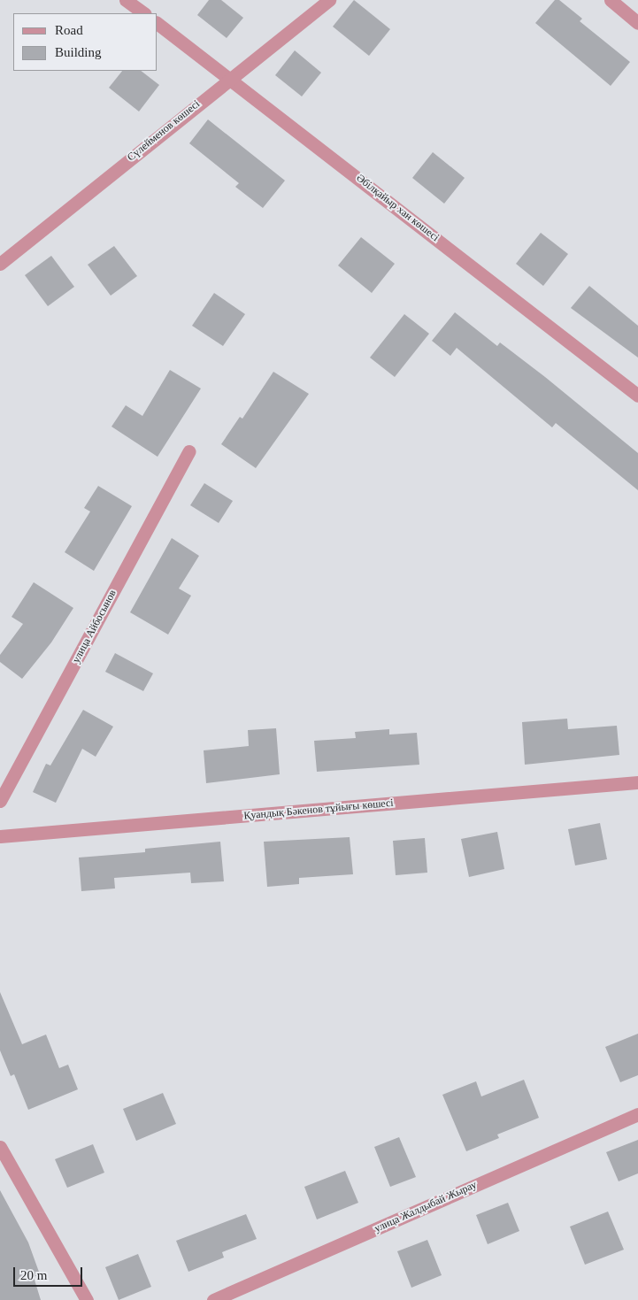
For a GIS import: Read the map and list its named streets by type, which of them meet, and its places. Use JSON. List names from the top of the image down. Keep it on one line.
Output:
{"streets":{"street":["Сүлейменов көшесі","Әбілқайыр хан көшесі","улица Айбосынов","Қуандық Бәкенов тұйығы көшесі","улица Жалдыбай Жырау"]},"crossings":[["Сүлейменов көшесі","Әбілқайыр хан көшесі"]],"legend":["Road","Building"],"scale_bar":"20 m"}
